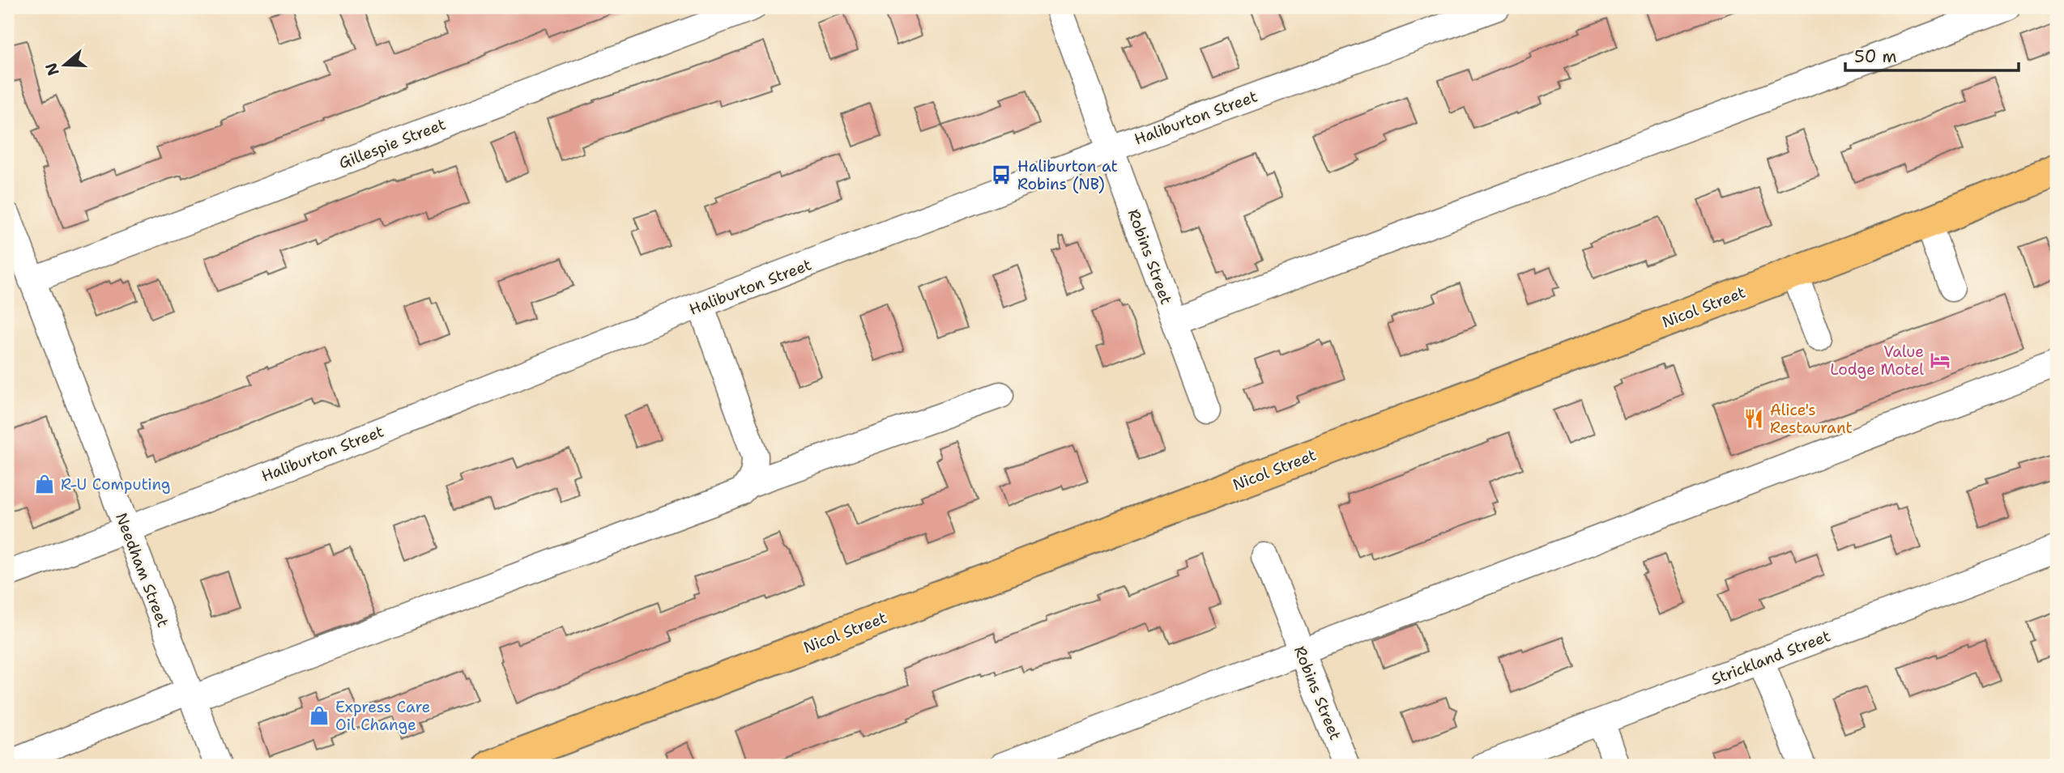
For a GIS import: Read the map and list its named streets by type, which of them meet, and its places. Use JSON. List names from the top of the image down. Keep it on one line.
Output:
{"streets":{"highway":["Nicol Street"],"street":["Haliburton Street","Gillespie Street","Robins Street","Needham Street","Strickland Street"]},"crossings":[["Haliburton Street","Robins Street"],["Haliburton Street","Needham Street"],["Gillespie Street","Needham Street"]],"places":{"bus stop":["Haliburton at Robins (NB)"],"hotel":["Value Lodge Motel"],"restaurant":["Alice's Restaurant"],"shop":["R-U Computing","Express Care Oil Change"]},"scale_bar":"50 m","north":"left"}
